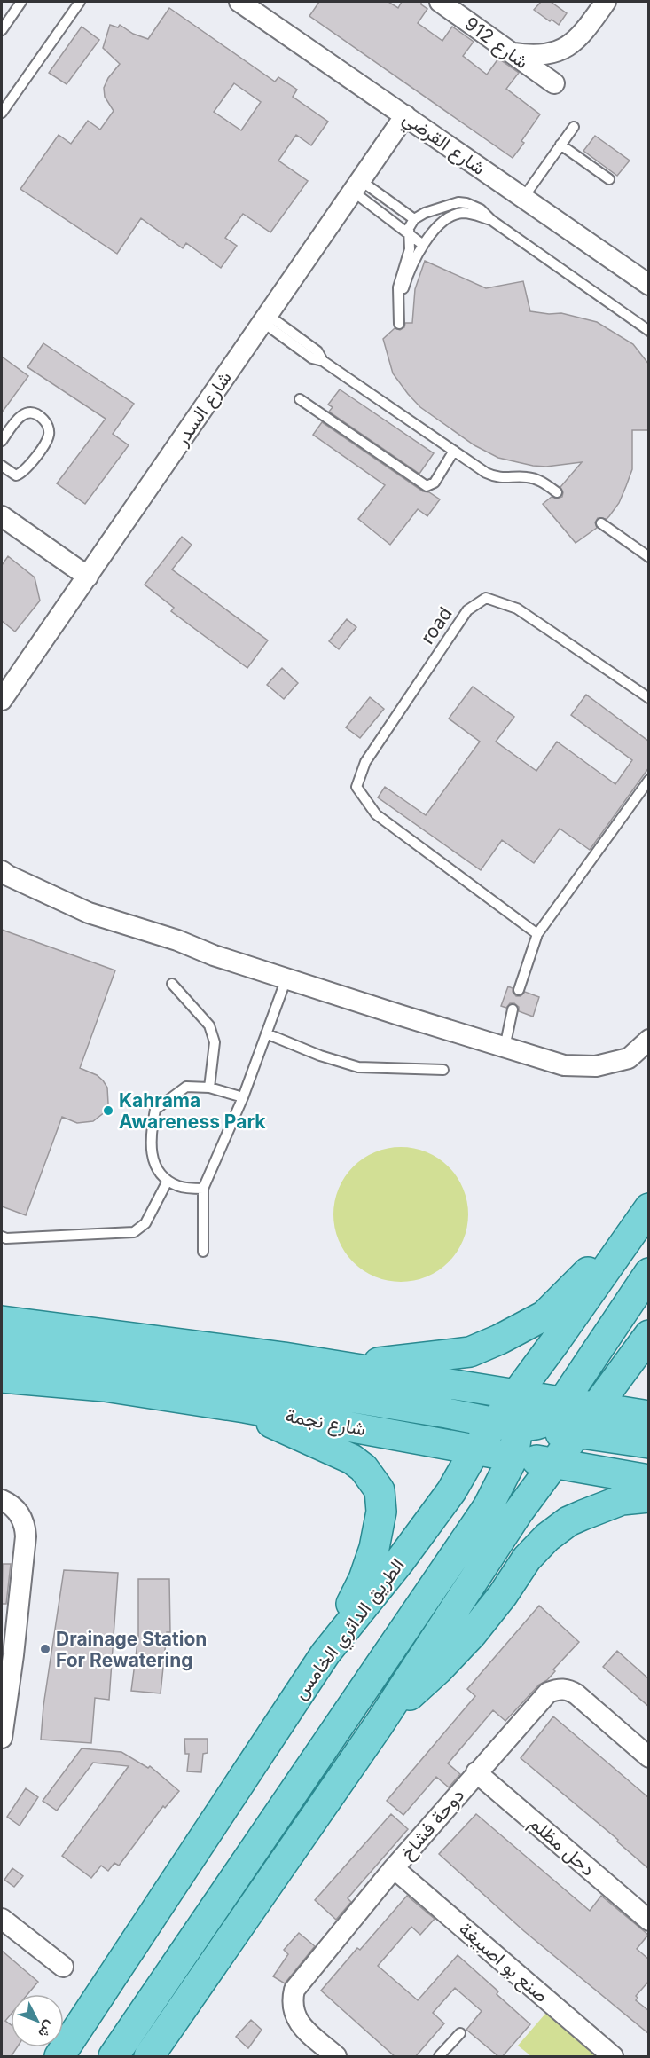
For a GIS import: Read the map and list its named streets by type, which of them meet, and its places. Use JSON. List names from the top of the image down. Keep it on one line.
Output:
{"streets":{"main road":["شارع نجمة","الطريق الدائري الخامس"],"street":["شارع 912","شارع القرضي","شارع السدر","دوحة فشاخ","دحل مظلم","صنع بو اصبيغة"],"lane":["road"]},"crossings":[["شارع القرضي","شارع السدر"],["شارع نجمة","الطريق الدائري الخامس"],["دوحة فشاخ","دحل مظلم"],["دوحة فشاخ","صنع بو اصبيغة"]],"places":["Kahrama Awareness Park","Drainage Station For Rewatering"],"north":"bottom right"}
